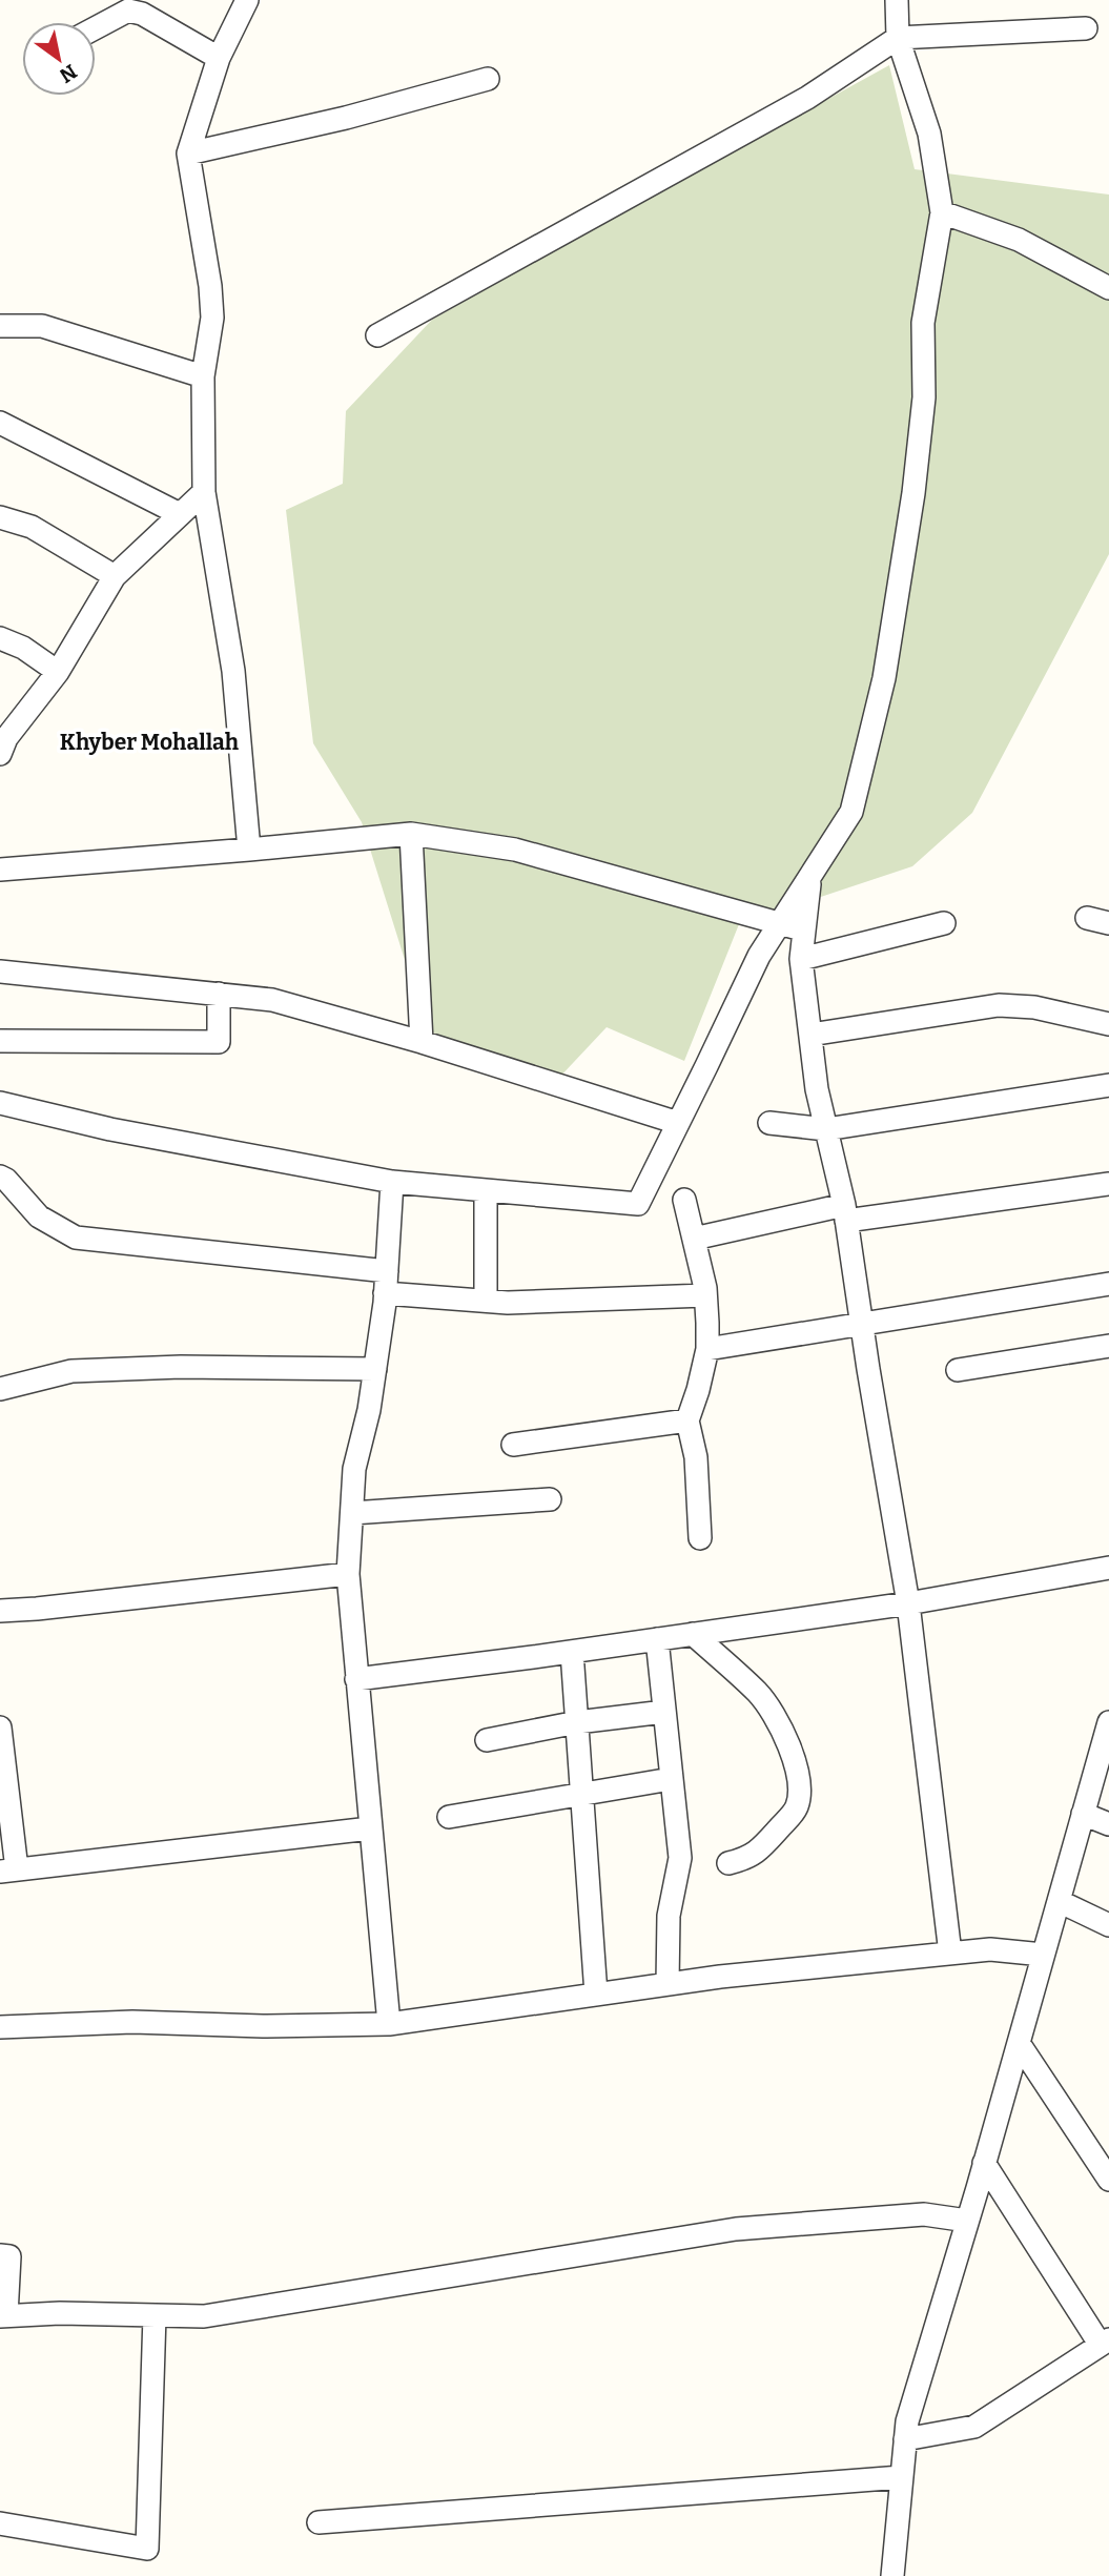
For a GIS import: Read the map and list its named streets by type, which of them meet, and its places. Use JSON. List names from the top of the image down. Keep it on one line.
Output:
{"districts":["Khyber Mohallah"],"north":"bottom right"}
